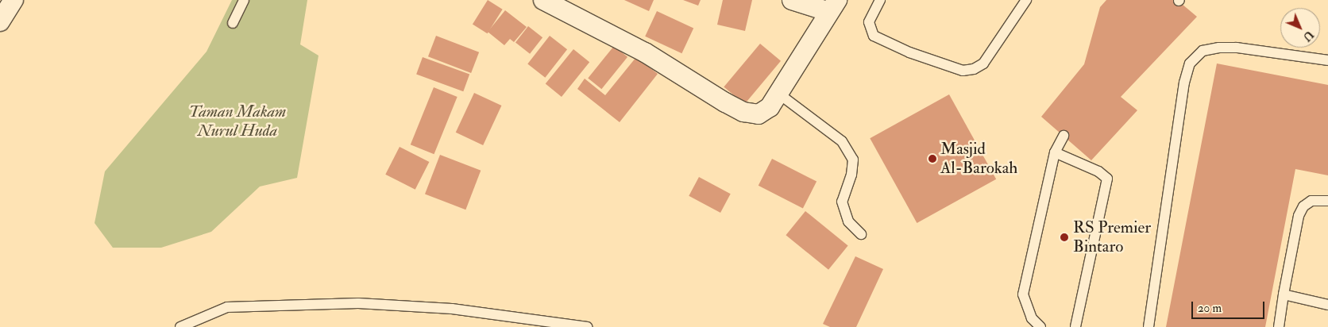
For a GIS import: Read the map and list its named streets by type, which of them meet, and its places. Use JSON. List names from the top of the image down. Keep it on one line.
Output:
{"parks":["Taman Makam Nurul Huda"],"places":["Masjid Al-Barokah","RS Premier Bintaro"],"scale_bar":"20 m","north":"bottom right"}
